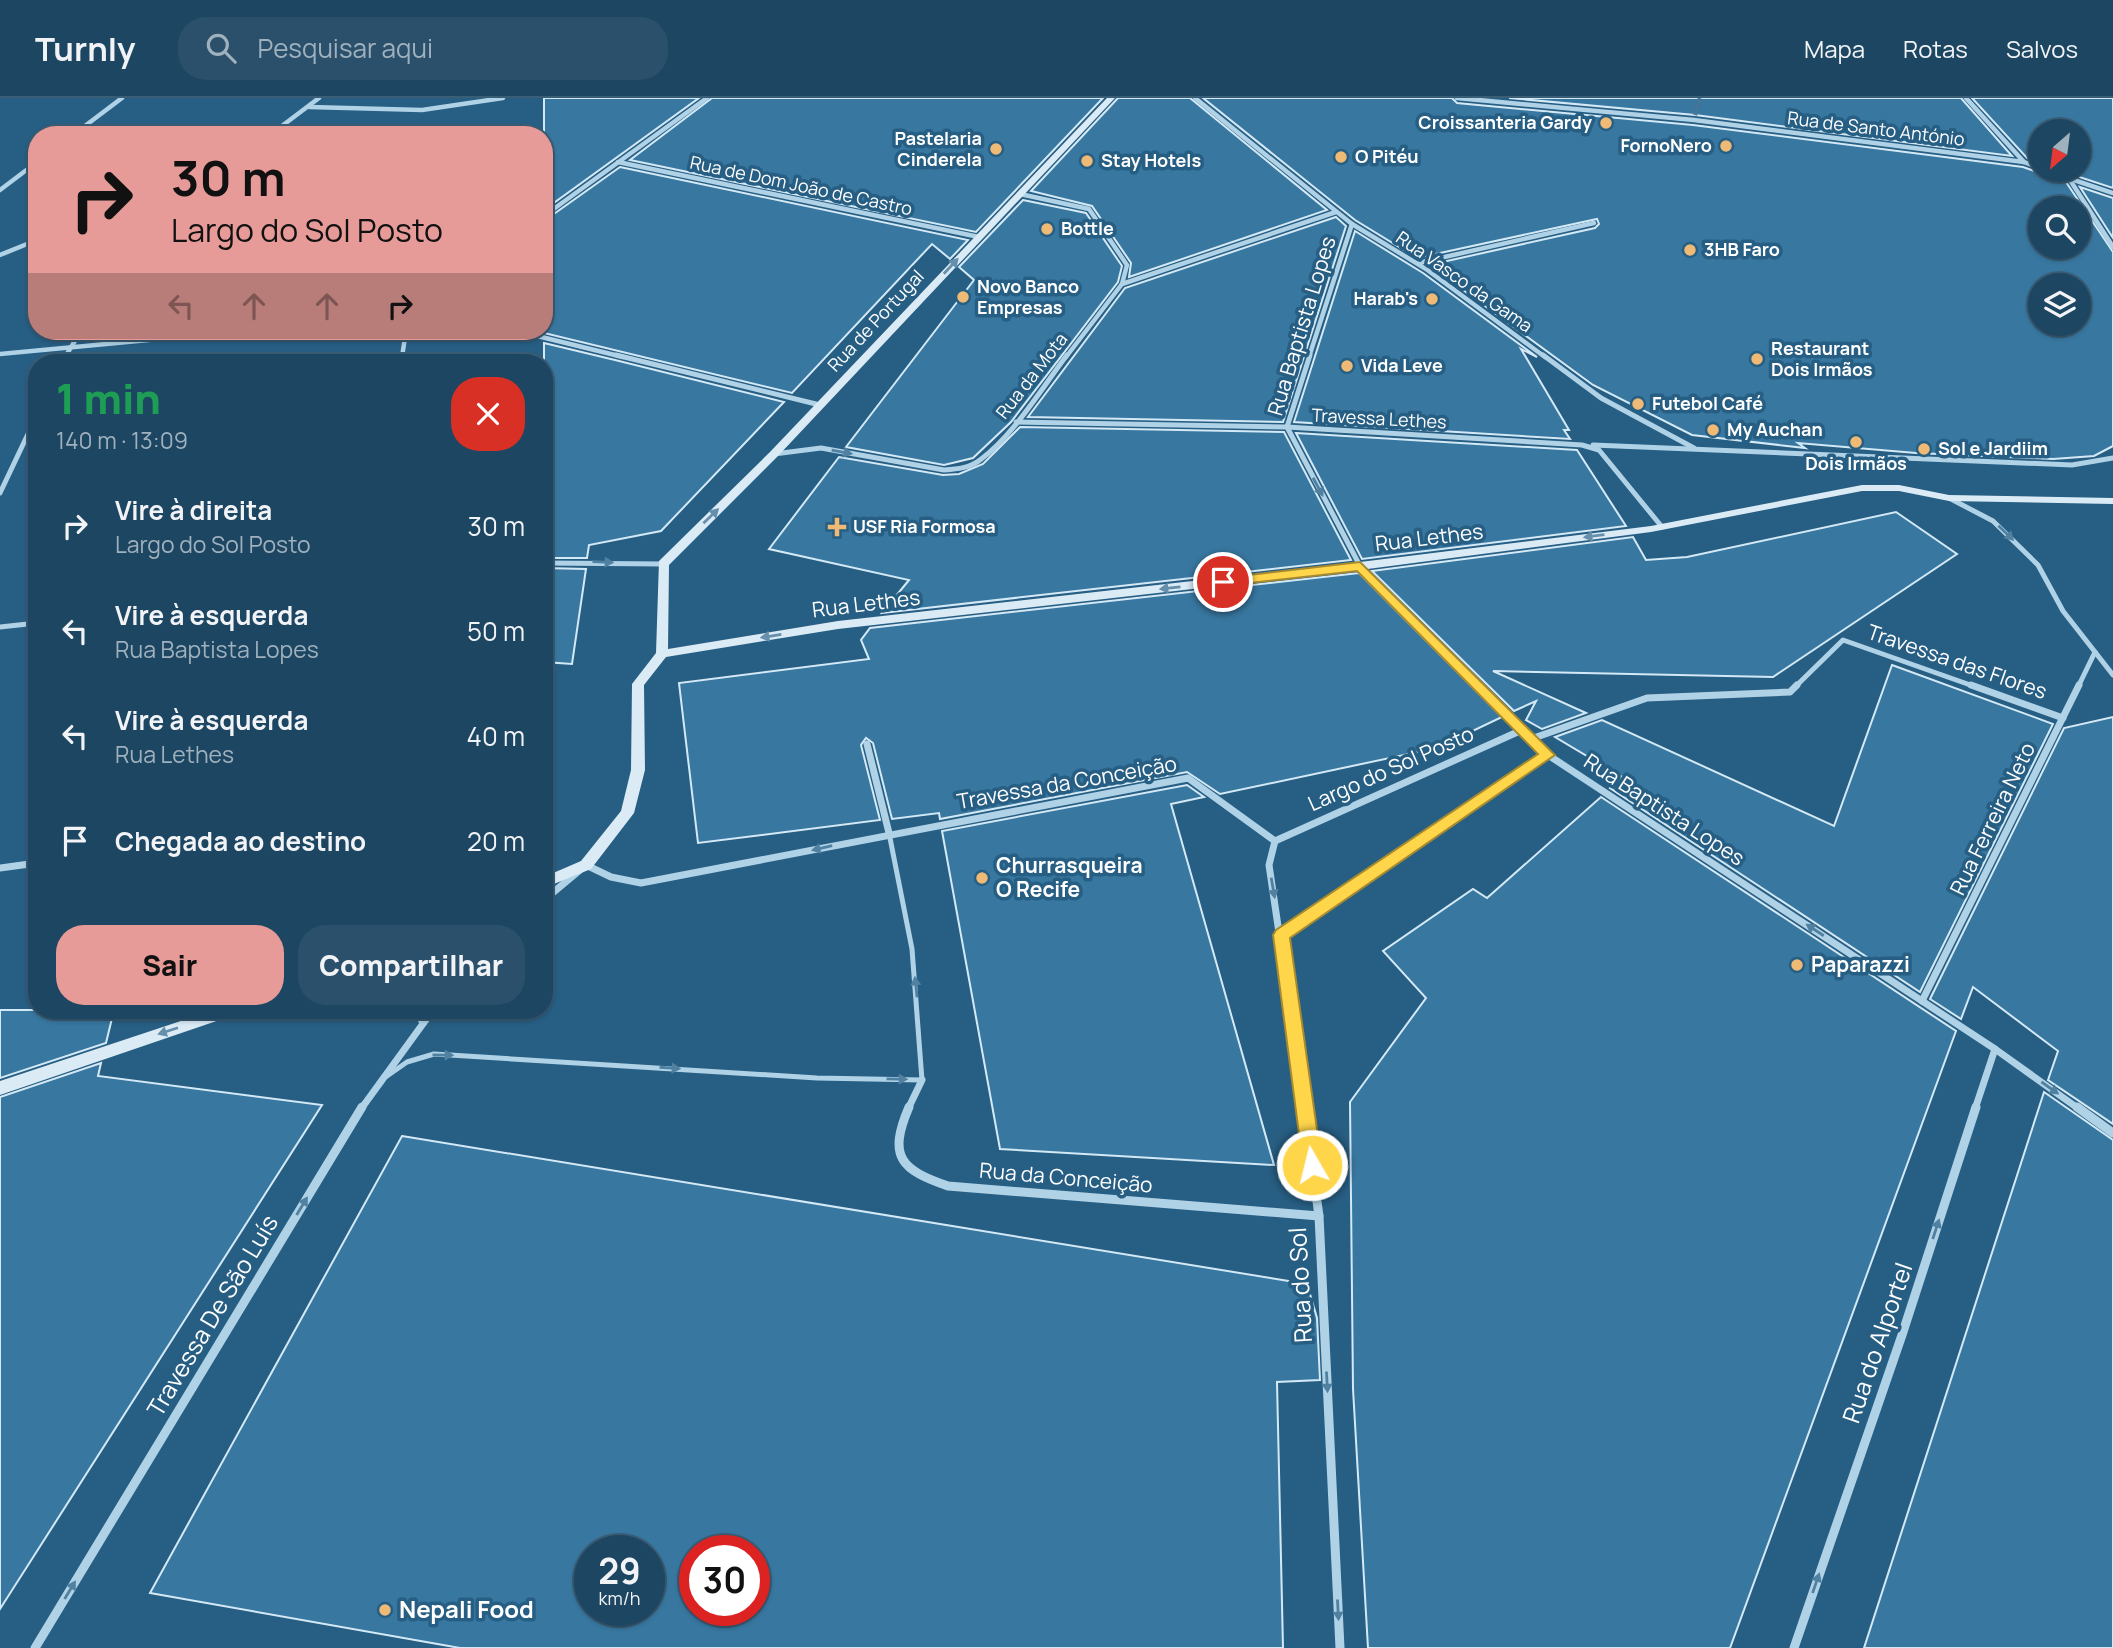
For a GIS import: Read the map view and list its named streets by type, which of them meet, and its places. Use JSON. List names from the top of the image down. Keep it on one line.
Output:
{"streets":{"street":["Rua de Santo António","Rua de Dom João de Castro","Rua Vasco da Gama","Rua de Portugal","Rua Baptista Lopes","Rua da Mota","Travessa Lethes","Rua Lethes","Travessa das Flores","Largo do Sol Posto","Travessa da Conceição","Rua Ferreira Neto","Rua da Conceição","Rua do Sol","Travessa De São Luís","Rua do Alportel"]},"crossings":[["Rua de Dom João de Castro","Rua de Portugal"],["Rua Vasco da Gama","Rua Baptista Lopes"],["Rua Vasco da Gama","Travessa Lethes"],["Rua de Portugal","Rua da Mota"],["Rua Baptista Lopes","Travessa Lethes"],["Rua Baptista Lopes","Rua Lethes"],["Rua Baptista Lopes","Travessa das Flores"],["Rua Baptista Lopes","Largo do Sol Posto"],["Rua Baptista Lopes","Rua Ferreira Neto"],["Rua Baptista Lopes","Rua do Alportel"],["Rua da Mota","Travessa Lethes"],["Travessa das Flores","Rua Ferreira Neto"],["Largo do Sol Posto","Travessa da Conceição"],["Largo do Sol Posto","Rua do Sol"],["Travessa da Conceição","Rua do Sol"],["Rua da Conceição","Rua do Sol"]],"one_way":["Rua de Portugal","Rua da Mota","Rua Lethes","Travessa da Conceição","Rua do Sol","Travessa De São Luís","Rua do Alportel"],"places":{"other":["Croissanteria Gardy","FornoNero","Pastelaria Cinderela","O Pitéu","Stay Hotels","Bottle","3HB Faro","Novo Banco Empresas","Harab's","Restaurant Dois Irmãos","Vida Leve","Futebol Café","My Auchan","Dois Irmãos","Sol e Jardiim","Churrasqueira O Recife","Paparazzi","Nepali Food"],"health":["USF Ria Formosa"]},"north":"bottom left","page":{"header":"Turnly","search":"Pesquisar aqui","nav":["Mapa","Rotas","Salvos"],"turn":["30 m","Largo do Sol Posto"],"heading":["1 min","140 m · 13:09"],"list":[{"name":"Vire à direita","note":"Largo do Sol Posto","value":"30 m"},{"name":"Vire à esquerda","note":"Rua Baptista Lopes","value":"50 m"},{"name":"Vire à esquerda","note":"Rua Lethes","value":"40 m"},{"name":"Chegada ao destino","value":"20 m"}],"buttons":["Sair","Compartilhar"],"speed":"29 km/h","limit":"30"}}
